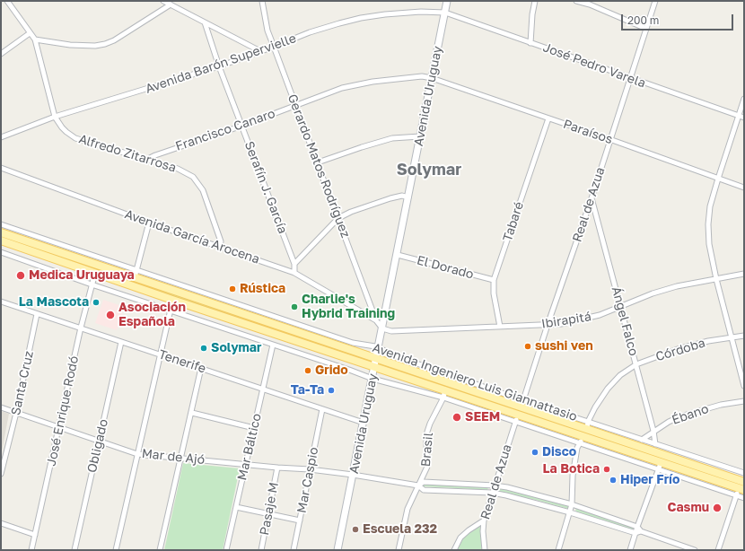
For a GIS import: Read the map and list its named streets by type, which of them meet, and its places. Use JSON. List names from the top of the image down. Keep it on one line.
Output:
{"streets":{"main road":["Avenida Ingeniero Luis Giannattasio"],"street":["Avenida Barón Supervielle","José Pedro Varela","Avenida Uruguay","Francisco Canaro","Paraísos","Alfredo Zitarrosa","Gerardo Matos Rodríguez","Serafín J. García","Real de Azua","Tabaré","Avenida García Arocena","El Dorado","Ibirapitá","Ángel Falco","Córdoba","Tenerife","Santa Cruz","José Enrique Rodó","Ébano","Obligado","Mar Báltico","Brasil","Mar de Ajó","Mar Caspio","Pasaje M"]},"crossings":[["Avenida Barón Supervielle","José Pedro Varela"],["Avenida Barón Supervielle","Avenida Uruguay"],["Avenida Barón Supervielle","Alfredo Zitarrosa"],["Avenida Barón Supervielle","Gerardo Matos Rodríguez"],["Avenida Barón Supervielle","Serafín J. García"],["José Pedro Varela","Avenida Uruguay"],["José Pedro Varela","Real de Azua"],["Avenida Uruguay","Francisco Canaro"],["Avenida Uruguay","Paraísos"],["Avenida Uruguay","Gerardo Matos Rodríguez"],["Avenida Uruguay","El Dorado"],["Avenida Uruguay","Ibirapitá"],["Avenida Uruguay","Tenerife"],["Avenida Uruguay","Avenida Ingeniero Luis Giannattasio"],["Avenida Uruguay","Mar de Ajó"],["Francisco Canaro","Paraísos"],["Francisco Canaro","Alfredo Zitarrosa"],["Francisco Canaro","Gerardo Matos Rodríguez"],["Francisco Canaro","Serafín J. García"],["Paraísos","Real de Azua"],["Paraísos","Tabaré"],["Alfredo Zitarrosa","Avenida García Arocena"],["Gerardo Matos Rodríguez","Avenida García Arocena"],["Gerardo Matos Rodríguez","Ibirapitá"],["Serafín J. García","Avenida García Arocena"],["Real de Azua","Ibirapitá"],["Real de Azua","Ángel Falco"],["Real de Azua","Avenida Ingeniero Luis Giannattasio"],["Tabaré","El Dorado"],["Tabaré","Ibirapitá"],["Ibirapitá","Ángel Falco"],["Ángel Falco","Córdoba"],["Ángel Falco","Avenida Ingeniero Luis Giannattasio"],["Ángel Falco","Ébano"],["Córdoba","Avenida Ingeniero Luis Giannattasio"],["Tenerife","Santa Cruz"],["Tenerife","José Enrique Rodó"],["Tenerife","Obligado"],["Tenerife","Mar Báltico"],["Tenerife","Mar Caspio"],["Avenida Ingeniero Luis Giannattasio","José Enrique Rodó"],["Avenida Ingeniero Luis Giannattasio","Ébano"],["Avenida Ingeniero Luis Giannattasio","Mar Báltico"],["Avenida Ingeniero Luis Giannattasio","Brasil"],["Santa Cruz","Mar de Ajó"],["José Enrique Rodó","Mar de Ajó"],["Obligado","Mar de Ajó"],["Mar Báltico","Mar de Ajó"],["Brasil","Mar de Ajó"],["Mar de Ajó","Mar Caspio"],["Mar de Ajó","Pasaje M"]],"districts":["Solymar"],"places":["Medica Uruguaya","Rústica","La Mascota","Charlie's Hybrid Training","Asociación Española","sushi ven","Solymar","Grido","Ta-Ta","SEEM","Disco","La Botica","Hiper Frío","Casmu","Escuela 232"],"scale_bar":"200 m"}
